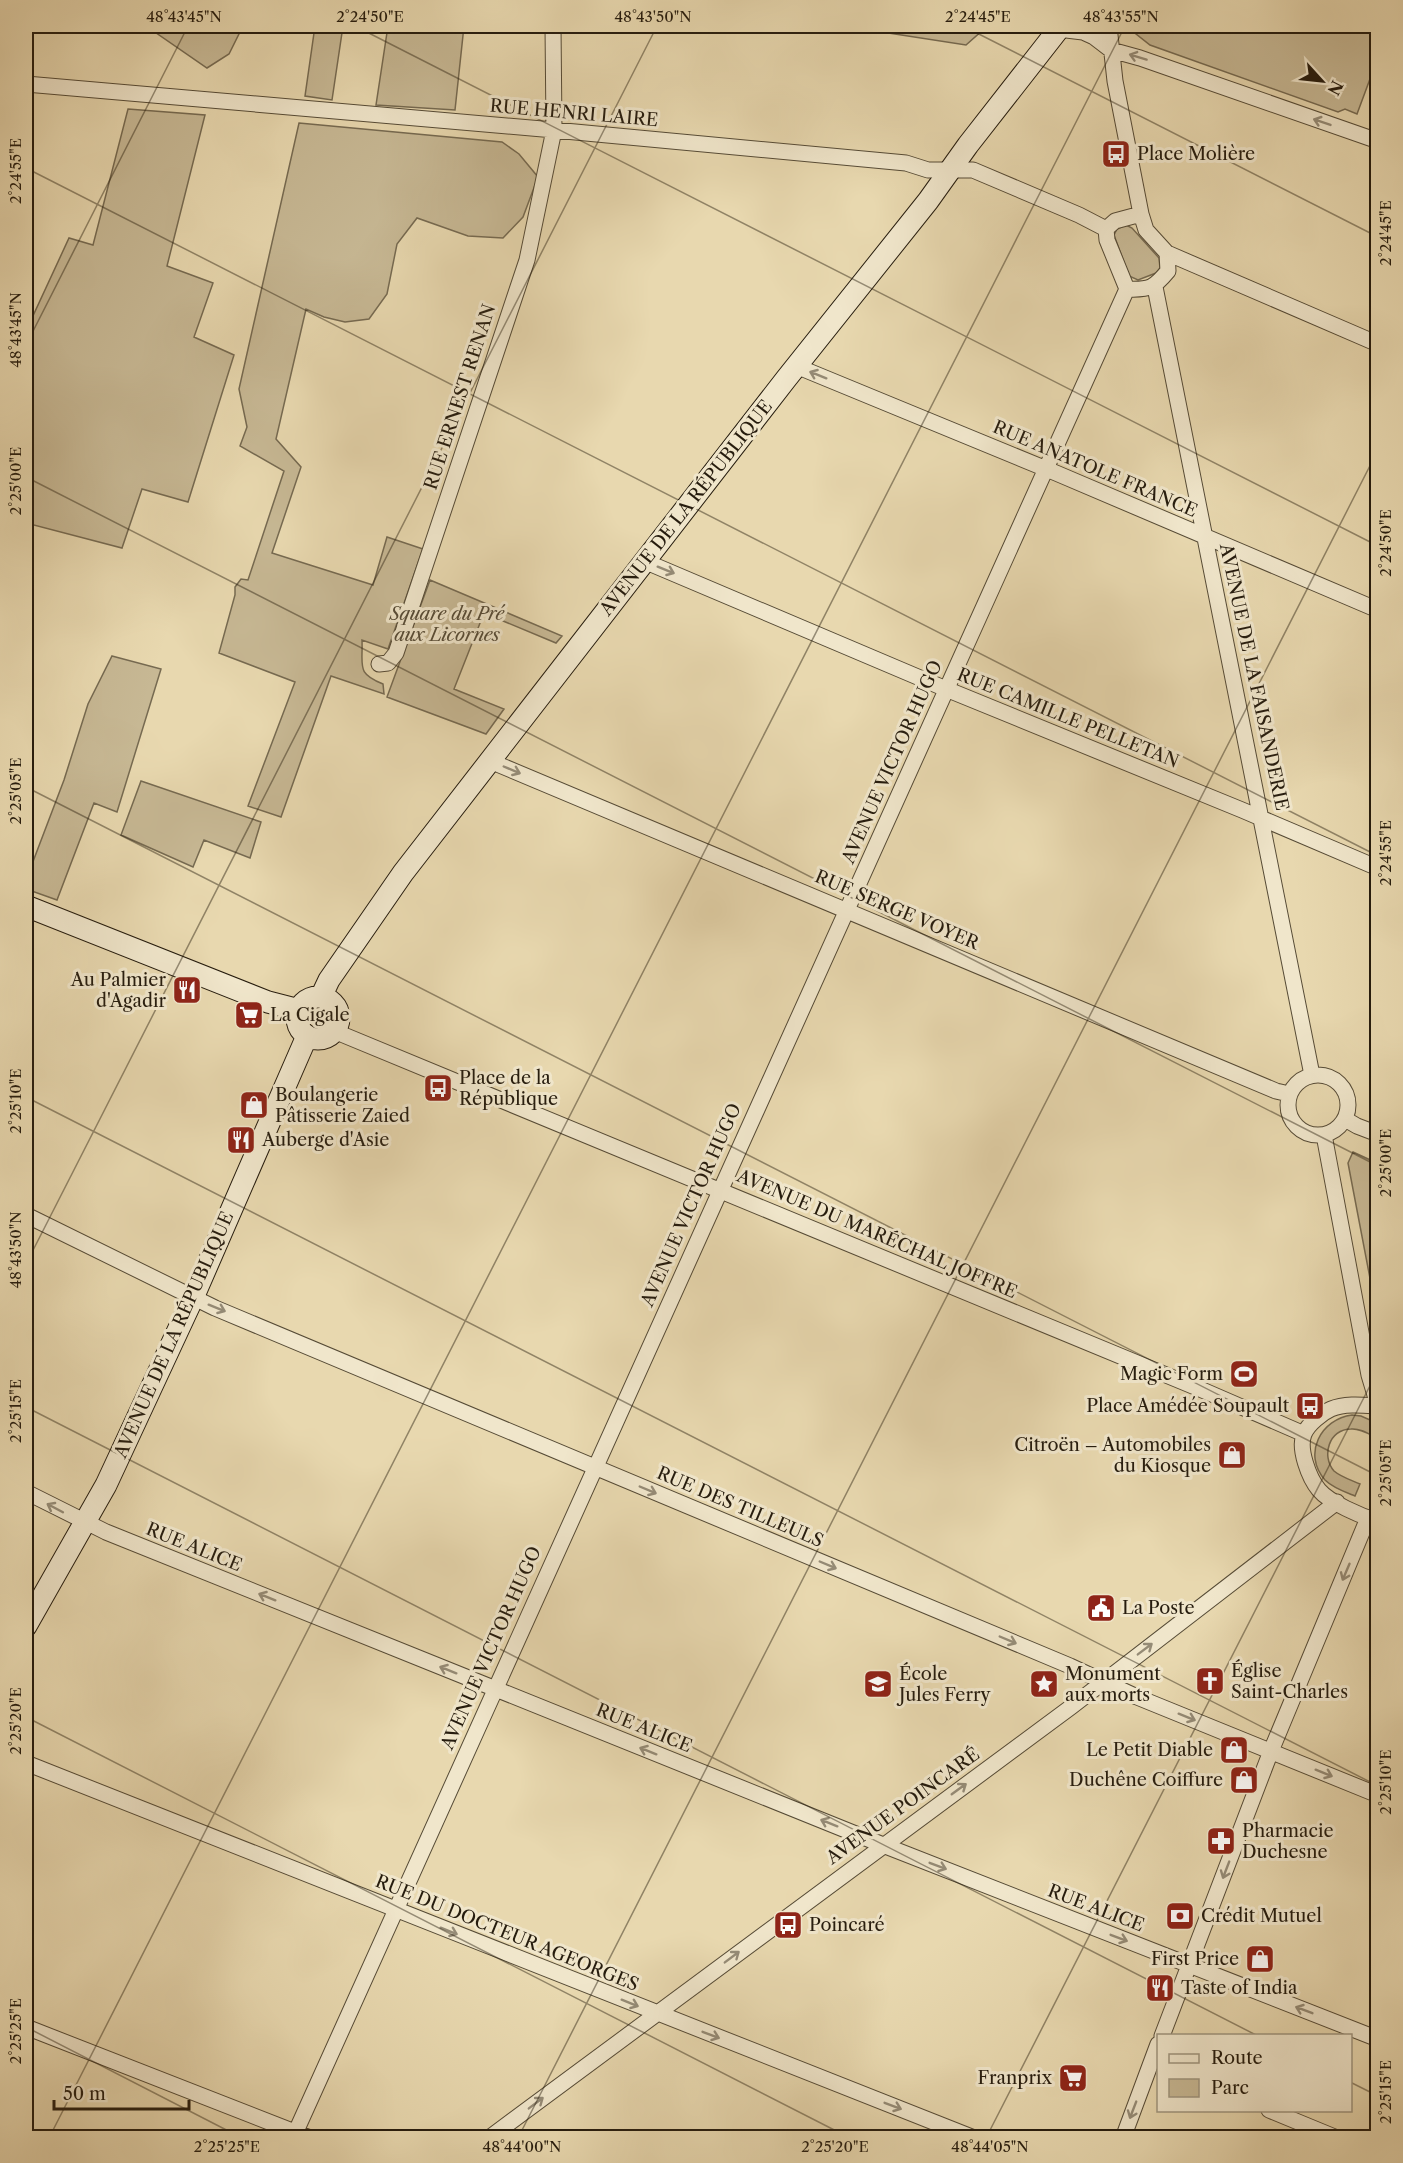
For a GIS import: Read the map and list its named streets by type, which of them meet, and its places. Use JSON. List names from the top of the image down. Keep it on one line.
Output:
{"streets":{"main road":["AVENUE DE LA RÉPUBLIQUE"],"street":["RUE HENRI LAIRE","RUE ERNEST RENAN","RUE ANATOLE FRANCE","AVENUE DE LA FAISANDERIE","RUE CAMILLE PELLETAN","AVENUE VICTOR HUGO","RUE SERGE VOYER","AVENUE DU MARÉCHAL JOFFRE","RUE DES TILLEULS","RUE ALICE","AVENUE POINCARÉ","RUE DU DOCTEUR AGEORGES"]},"crossings":[["RUE HENRI LAIRE","RUE ERNEST RENAN"],["RUE HENRI LAIRE","AVENUE DE LA RÉPUBLIQUE"],["RUE ANATOLE FRANCE","AVENUE DE LA RÉPUBLIQUE"],["RUE ANATOLE FRANCE","AVENUE DE LA FAISANDERIE"],["RUE ANATOLE FRANCE","AVENUE VICTOR HUGO"],["AVENUE DE LA RÉPUBLIQUE","RUE CAMILLE PELLETAN"],["AVENUE DE LA RÉPUBLIQUE","RUE SERGE VOYER"],["AVENUE DE LA RÉPUBLIQUE","AVENUE DU MARÉCHAL JOFFRE"],["AVENUE DE LA RÉPUBLIQUE","RUE DES TILLEULS"],["AVENUE DE LA RÉPUBLIQUE","RUE ALICE"],["AVENUE DE LA FAISANDERIE","RUE CAMILLE PELLETAN"],["AVENUE DE LA FAISANDERIE","RUE SERGE VOYER"],["RUE CAMILLE PELLETAN","AVENUE VICTOR HUGO"],["AVENUE VICTOR HUGO","RUE SERGE VOYER"],["AVENUE VICTOR HUGO","AVENUE DU MARÉCHAL JOFFRE"],["AVENUE VICTOR HUGO","RUE DES TILLEULS"],["AVENUE VICTOR HUGO","RUE ALICE"],["AVENUE VICTOR HUGO","RUE DU DOCTEUR AGEORGES"],["RUE DES TILLEULS","AVENUE POINCARÉ"],["RUE ALICE","AVENUE POINCARÉ"],["AVENUE POINCARÉ","RUE DU DOCTEUR AGEORGES"]],"one_way":["RUE ANATOLE FRANCE","RUE CAMILLE PELLETAN","RUE SERGE VOYER","RUE DES TILLEULS","AVENUE POINCARÉ","RUE DU DOCTEUR AGEORGES"],"parks":["Square du Pré aux Licornes"],"places":{"bus stop":["Place Molière","Place de la République","Place Amédée Soupault","Poincaré"],"restaurant":["Au Palmier d'Agadir","Auberge d'Asie","Taste of India"],"supermarket":["La Cigale","Franprix"],"shop":["Boulangerie Pâtisserie Zaied","Citroën – Automobiles du Kiosque","Le Petit Diable","Duchêne Coiffure","First Price"],"sports":["Magic Form"],"public building":["La Poste"],"church":["Église Saint-Charles"],"school or university":["École Jules Ferry"],"place":["Monument aux morts"],"pharmacy":["Pharmacie Duchesne"],"bank":["Crédit Mutuel"]},"legend":["Route","Parc"],"scale_bar":"50 m","north":"bottom right","coordinates":["48°43'45\"N","2°24'50\"E","48°43'50\"N","2°24'45\"E","48°43'55\"N","2°24'55\"E","2°25'00\"E","2°25'05\"E","2°25'10\"E","2°25'15\"E","2°25'20\"E","2°25'25\"E","48°44'00\"N","48°44'05\"N"]}
